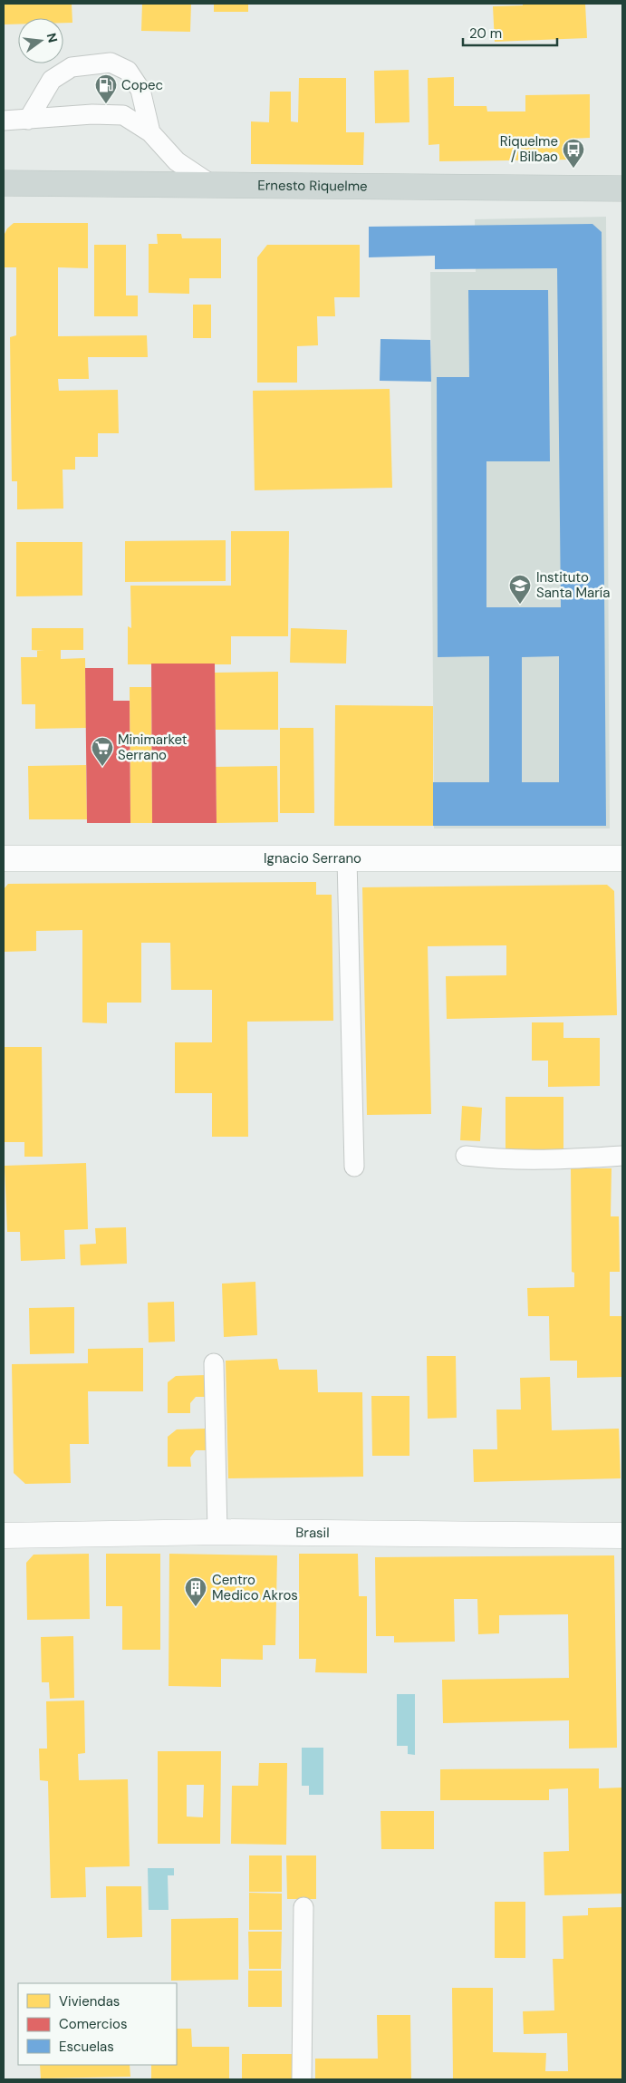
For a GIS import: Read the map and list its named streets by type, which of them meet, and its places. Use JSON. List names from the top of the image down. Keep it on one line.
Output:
{"streets":{"main road":["Ernesto Riquelme","Ignacio Serrano","Brasil"]},"places":{"fuel station":["Copec"],"bus stop":["Riquelme / Bilbao"],"school or university":["Instituto Santa María"],"supermarket":["Minimarket Serrano"],"building":["Centro Medico Akros"]},"legend":["Viviendas","Comercios","Escuelas"],"scale_bar":"20 m","north":"right"}
